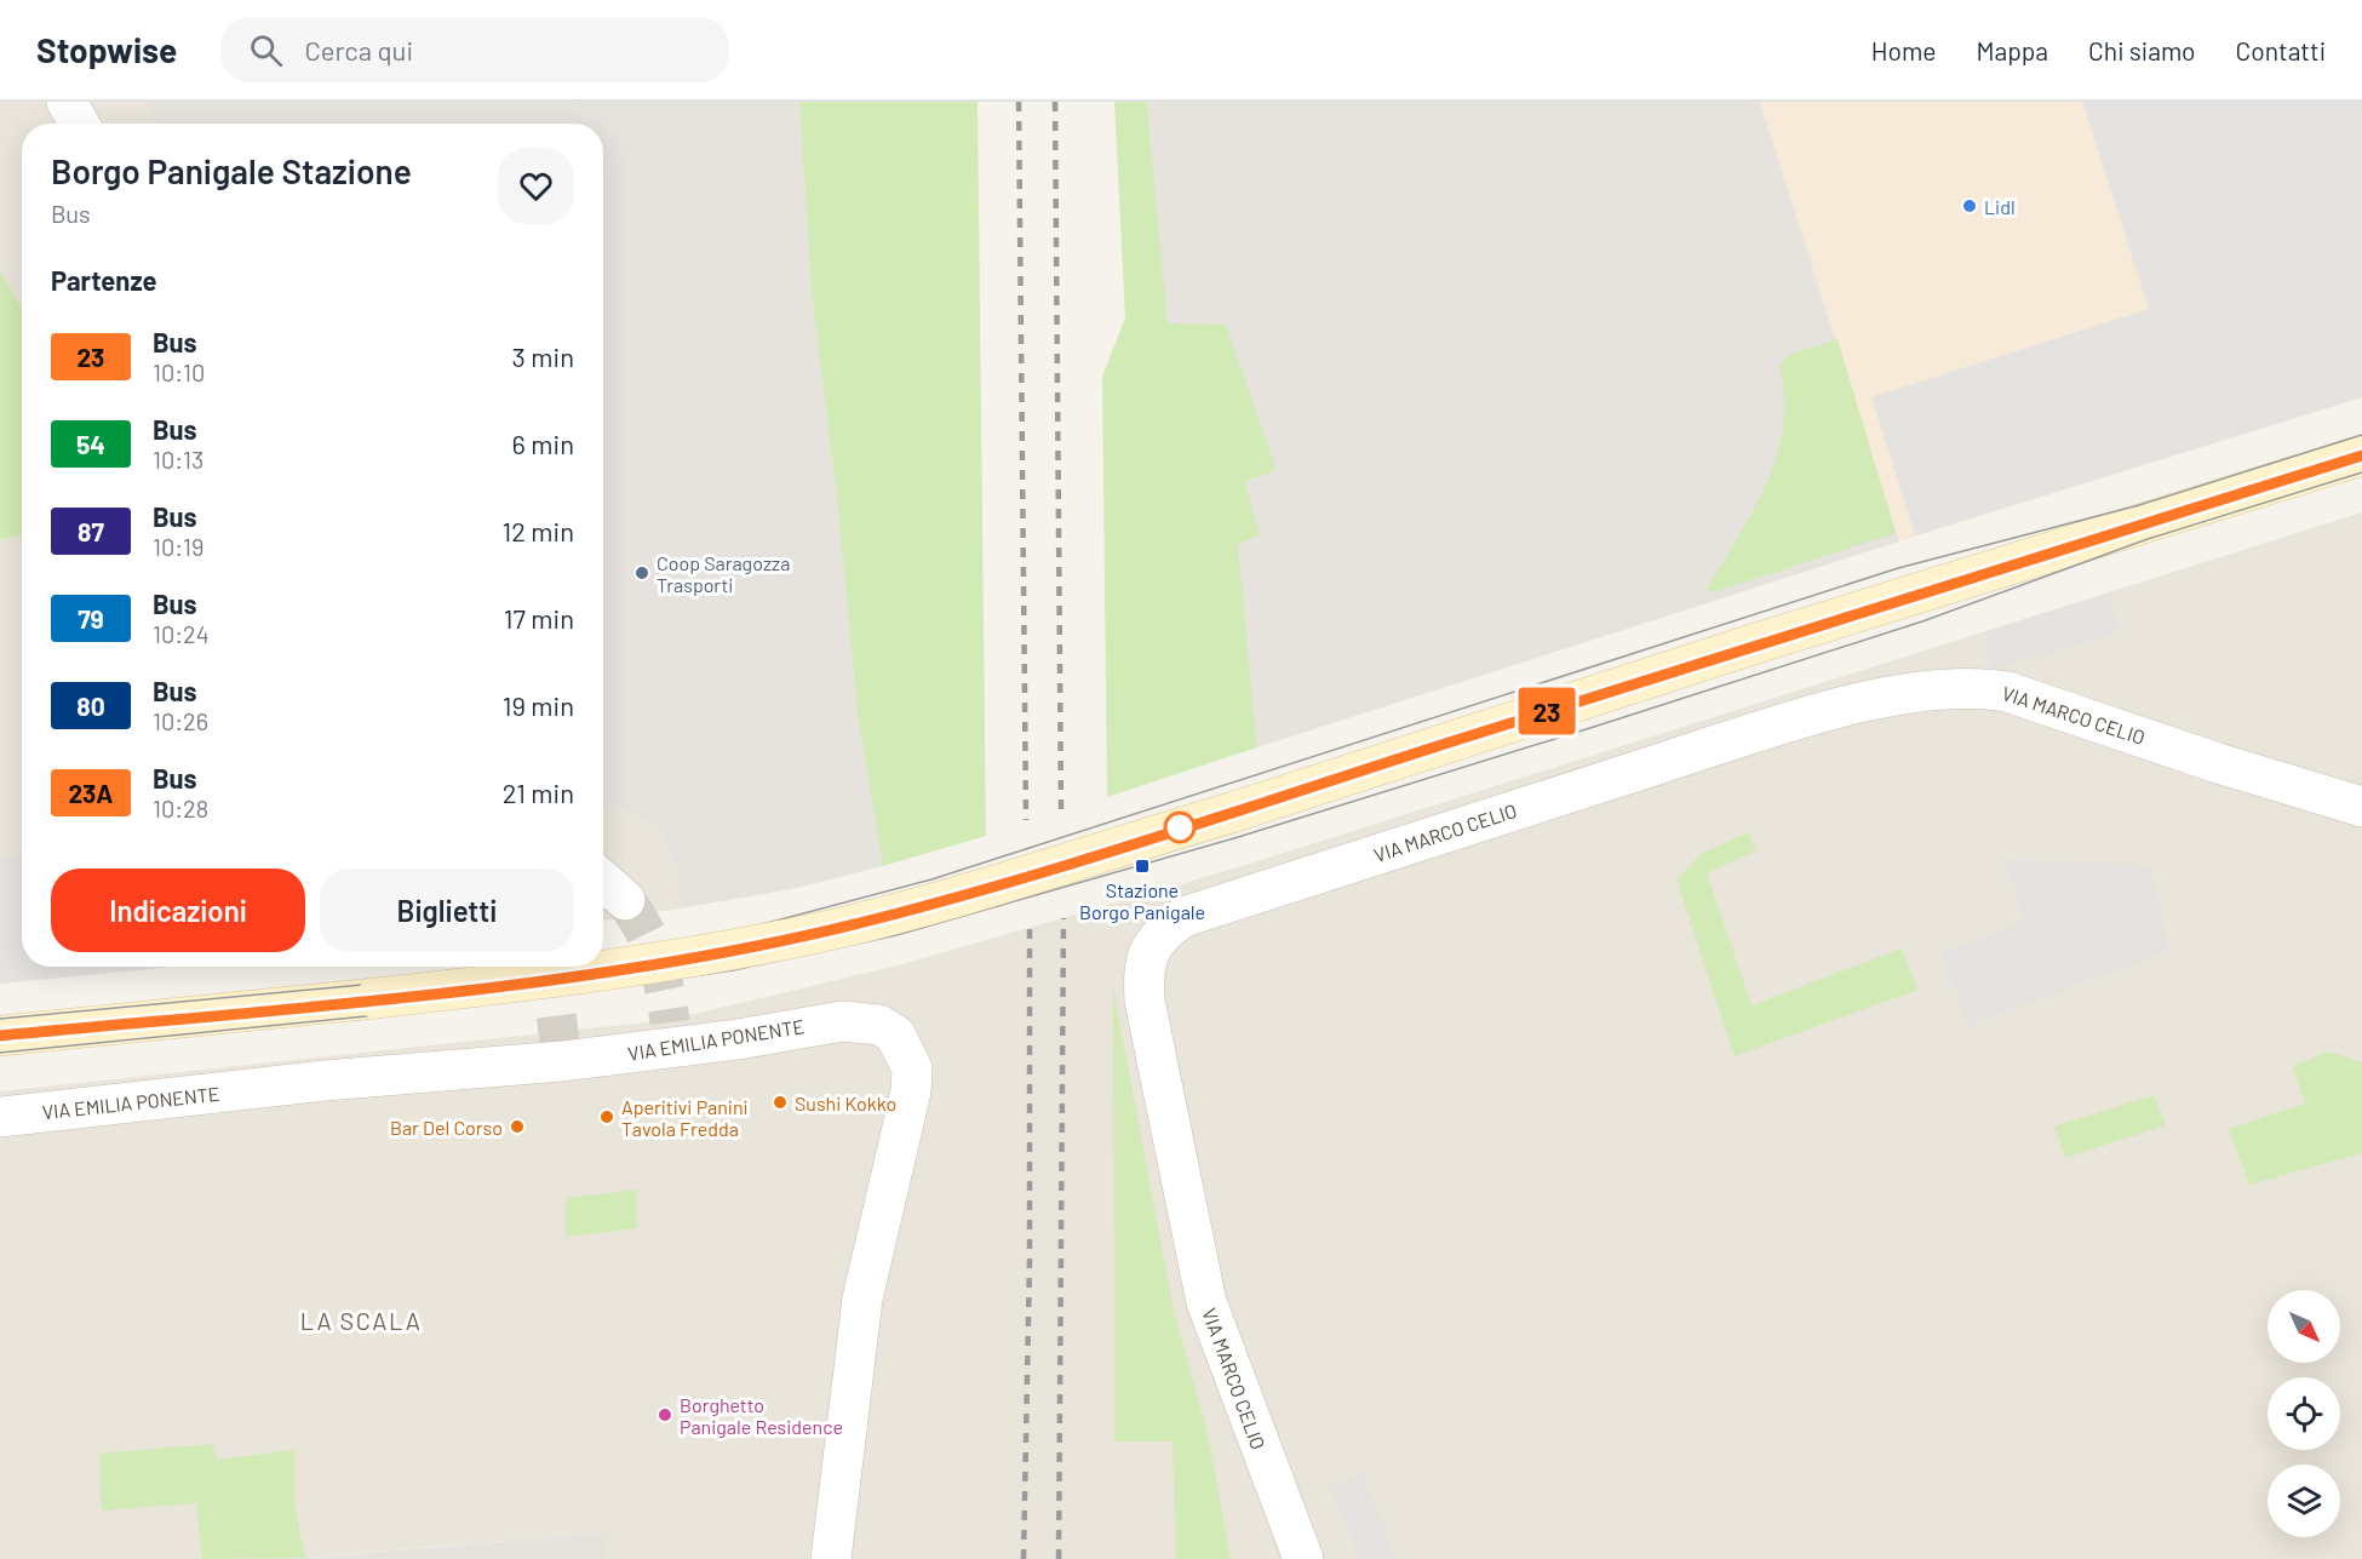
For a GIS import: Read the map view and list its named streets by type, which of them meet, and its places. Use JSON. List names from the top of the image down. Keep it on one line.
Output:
{"streets":{"street":["VIA MARCO CELIO","VIA EMILIA PONENTE"]},"districts":["LA SCALA"],"places":{"other":["Lidl","Coop Saragozza Trasporti","Sushi Kokko","Aperitivi Panini Tavola Fredda","Bar Del Corso","Borghetto Panigale Residence"],"transit":["Stazione Borgo Panigale"]},"lines":["bus line 23"],"north":"bottom right","page":{"header":"Stopwise","search":"Cerca qui","nav":["Home","Mappa","Chi siamo","Contatti"],"on_map":"23","heading":[["Borgo Panigale Stazione","Bus"],"Partenze"],"list":[{"mark":"23","name":"Bus","note":"10:10","value":"3 min"},{"mark":"54","name":"Bus","note":"10:13","value":"6 min"},{"mark":"87","name":"Bus","note":"10:19","value":"12 min"},{"mark":"79","name":"Bus","note":"10:24","value":"17 min"},{"mark":"80","name":"Bus","note":"10:26","value":"19 min"},{"mark":"23A","name":"Bus","note":"10:28","value":"21 min"}],"buttons":["Indicazioni","Biglietti"]}}
